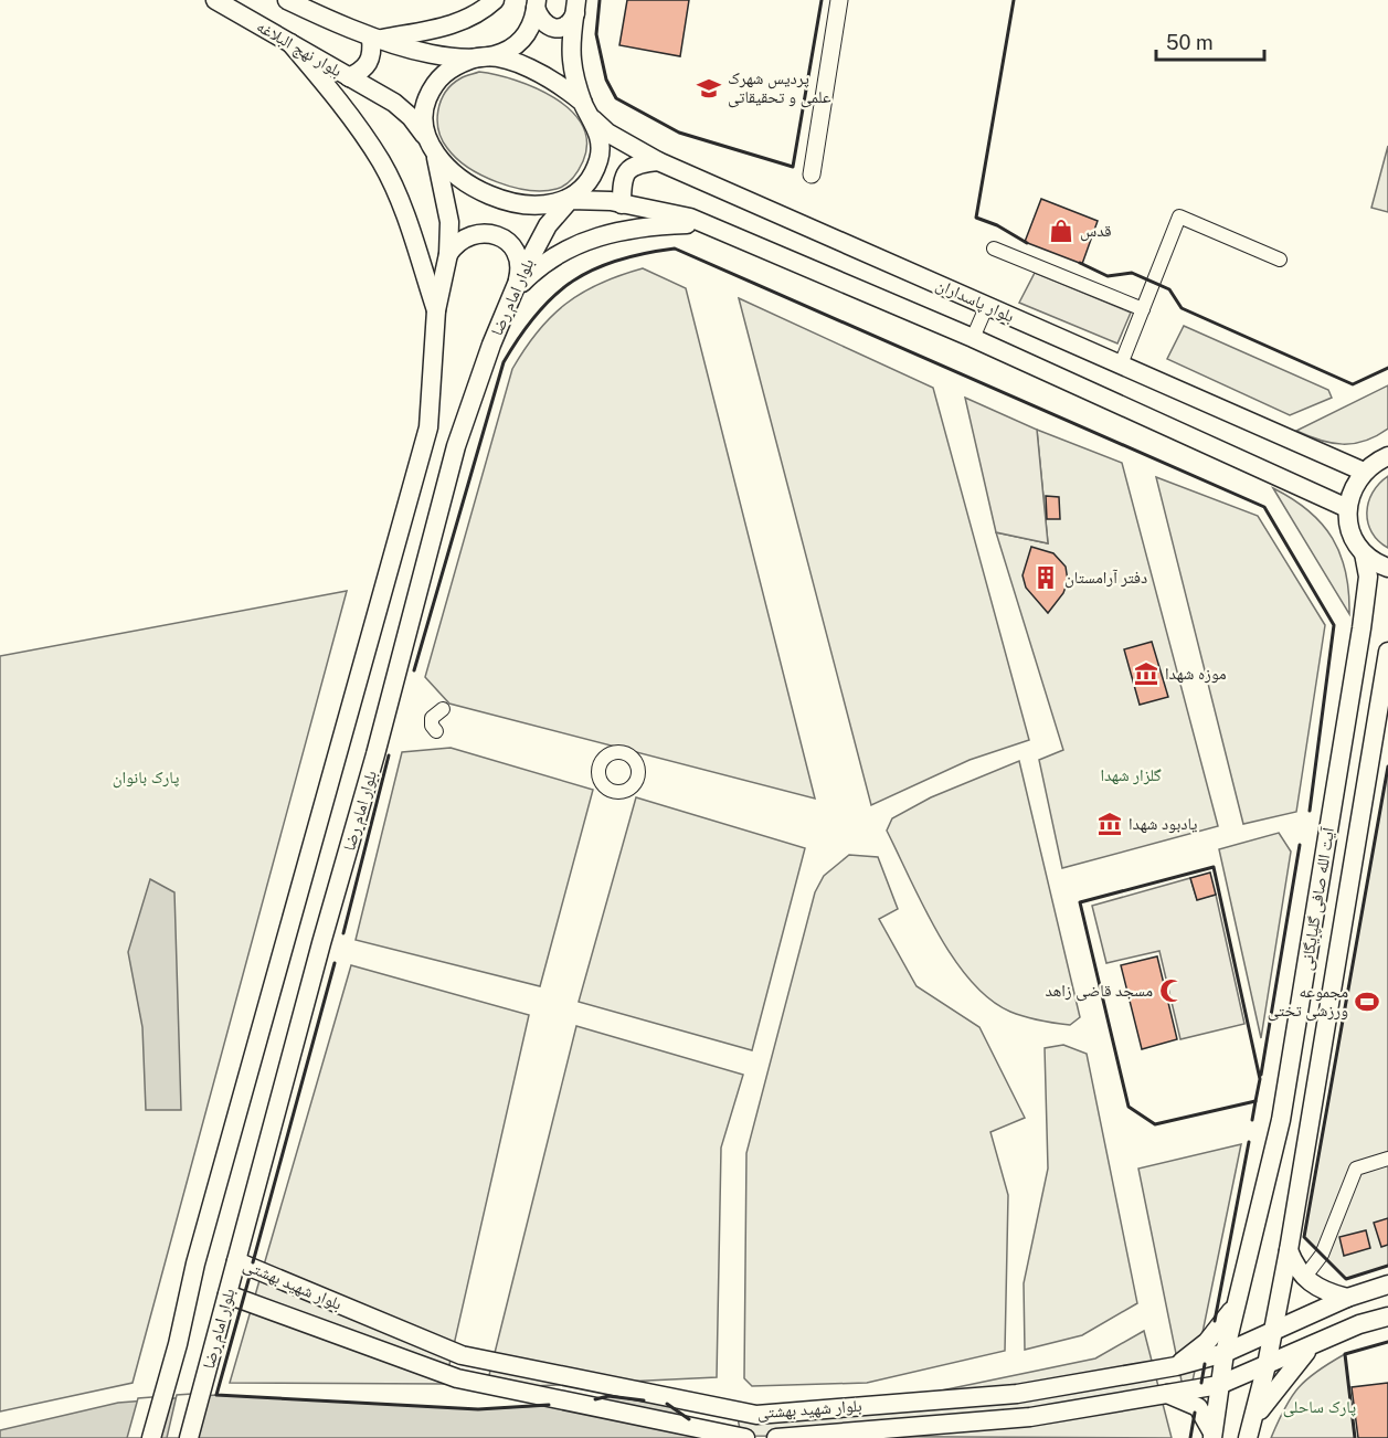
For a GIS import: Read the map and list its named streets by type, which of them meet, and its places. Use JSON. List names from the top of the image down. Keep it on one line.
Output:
{"streets":{"main road":["بلوار نهج البلاغه","بلوار امام رضا","بلوار پاسداران","آیت الله صافی گلپایگانی","بلوار شهید بهشتی"]},"crossings":[["بلوار نهج البلاغه","بلوار امام رضا"],["بلوار نهج البلاغه","بلوار پاسداران"],["بلوار امام رضا","بلوار پاسداران"],["بلوار امام رضا","بلوار شهید بهشتی"],["آیت الله صافی گلپایگانی","بلوار شهید بهشتی"]],"parks":["گلزار شهدا","پارک بانوان","پارک ساحلی"],"places":{"school or university":["پردیس شهرک علمی و تحقیقاتی"],"shop":["قدس"],"building":["دفتر آرامستان"],"museum":["موزه شهدا","یادبود شهدا"],"mosque":["مسجد قاضی زاهد"],"sports":["مجموعه ورزشی تختی"]},"scale_bar":"50 m"}
